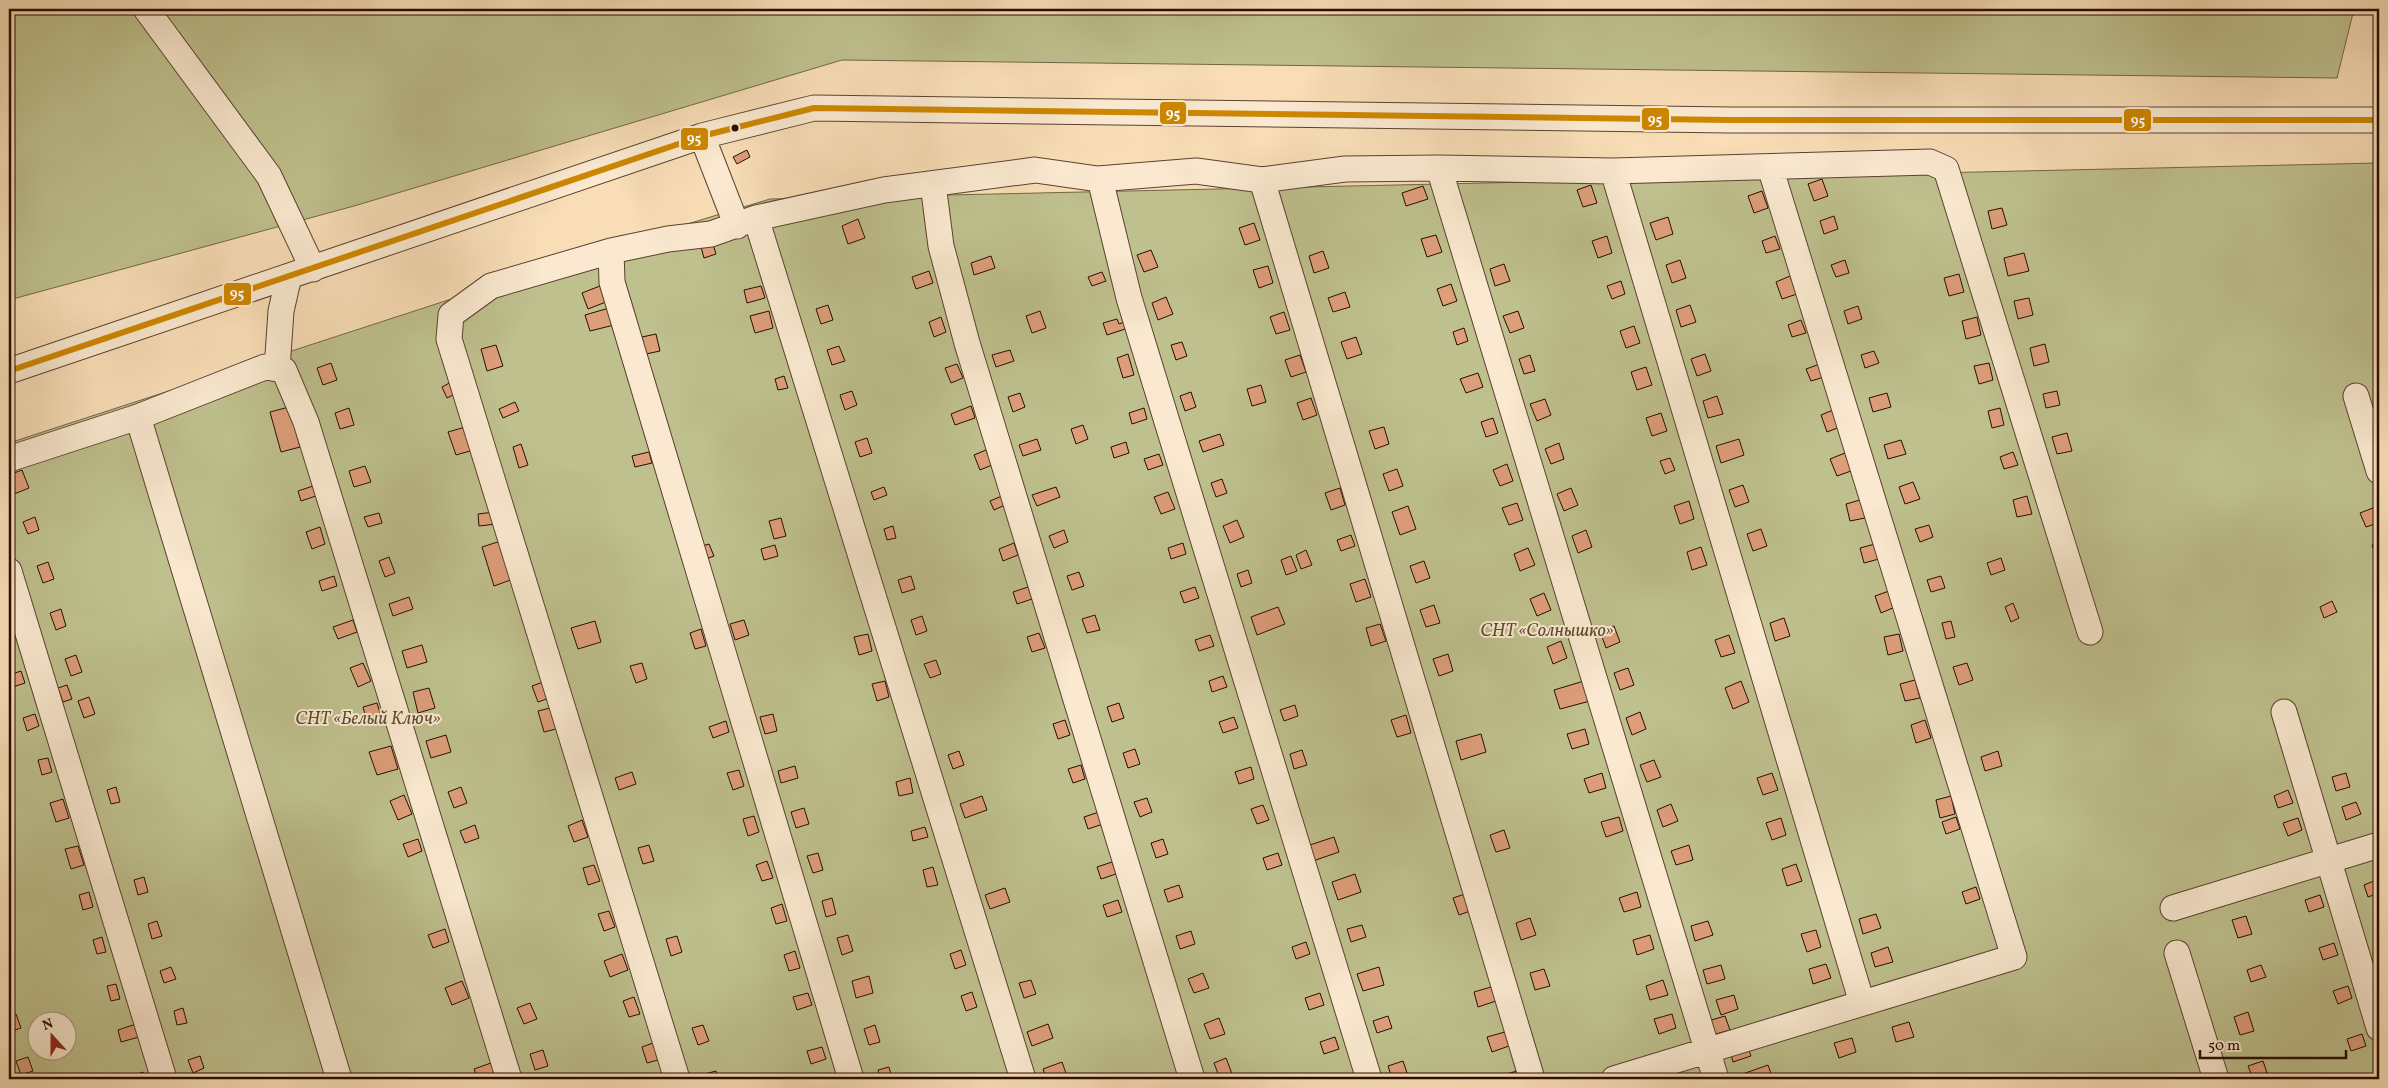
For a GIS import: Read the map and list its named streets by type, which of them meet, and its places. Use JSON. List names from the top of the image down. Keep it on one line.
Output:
{"parks":["СНТ «Солнышко»","СНТ «Белый Ключ»"],"lines":["transit line 95"],"scale_bar":"50 m","north":"top"}
